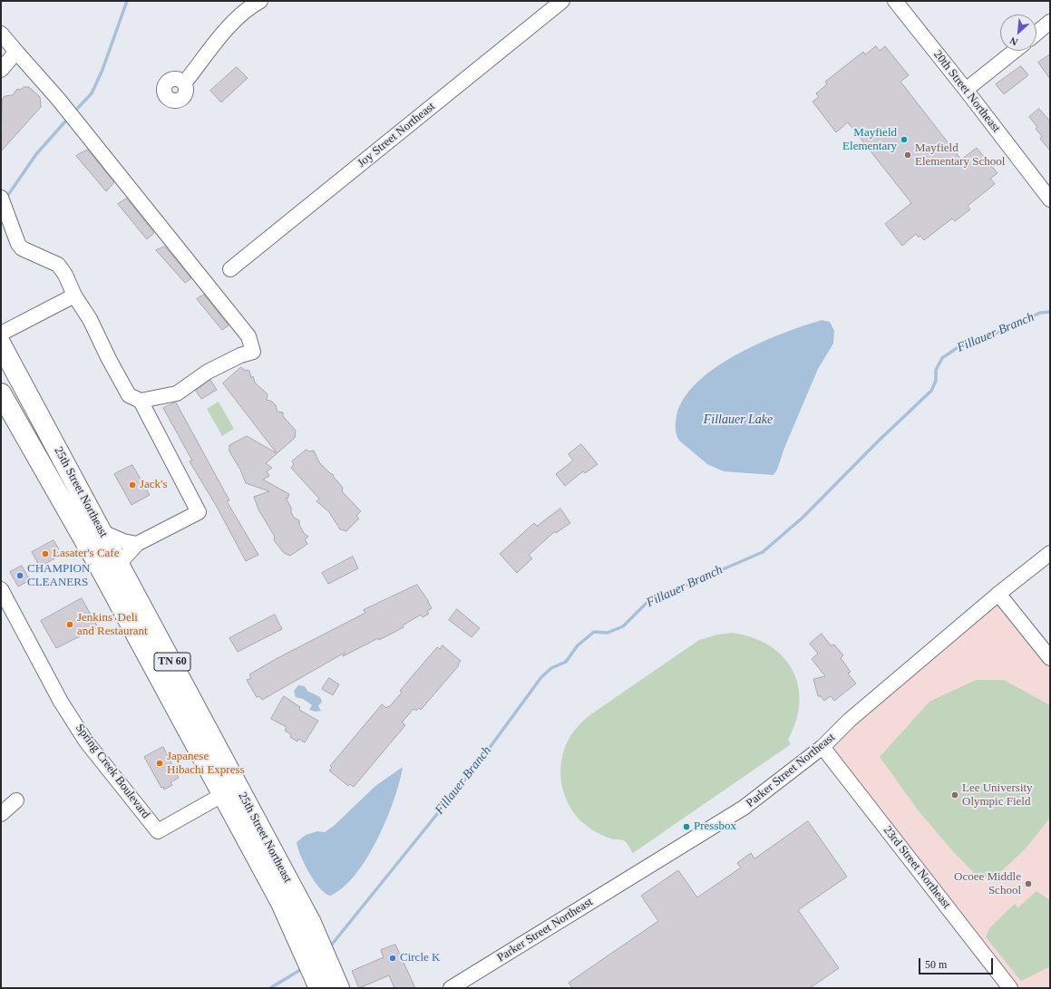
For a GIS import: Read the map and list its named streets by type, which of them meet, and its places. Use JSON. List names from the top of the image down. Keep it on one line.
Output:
{"streets":{"highway":["25th Street Northeast","TN 60"],"street":["20th Street Northeast","Joy Street Northeast","Parker Street Northeast","Spring Creek Boulevard","23rd Street Northeast"]},"crossings":[["25th Street Northeast","Spring Creek Boulevard"],["Parker Street Northeast","23rd Street Northeast"]],"water":["Fillauer Branch","Fillauer Lake"],"places":["Mayfield Elementary","Mayfield Elementary School","Jack's","Lasater's Cafe","CHAMPION CLEANERS","Jenkins' Deli and Restaurant","Japanese Hibachi Express","Lee University Olympic Field","Pressbox","Ocoee Middle School","Circle K"],"scale_bar":"50 m","north":"bottom left"}
